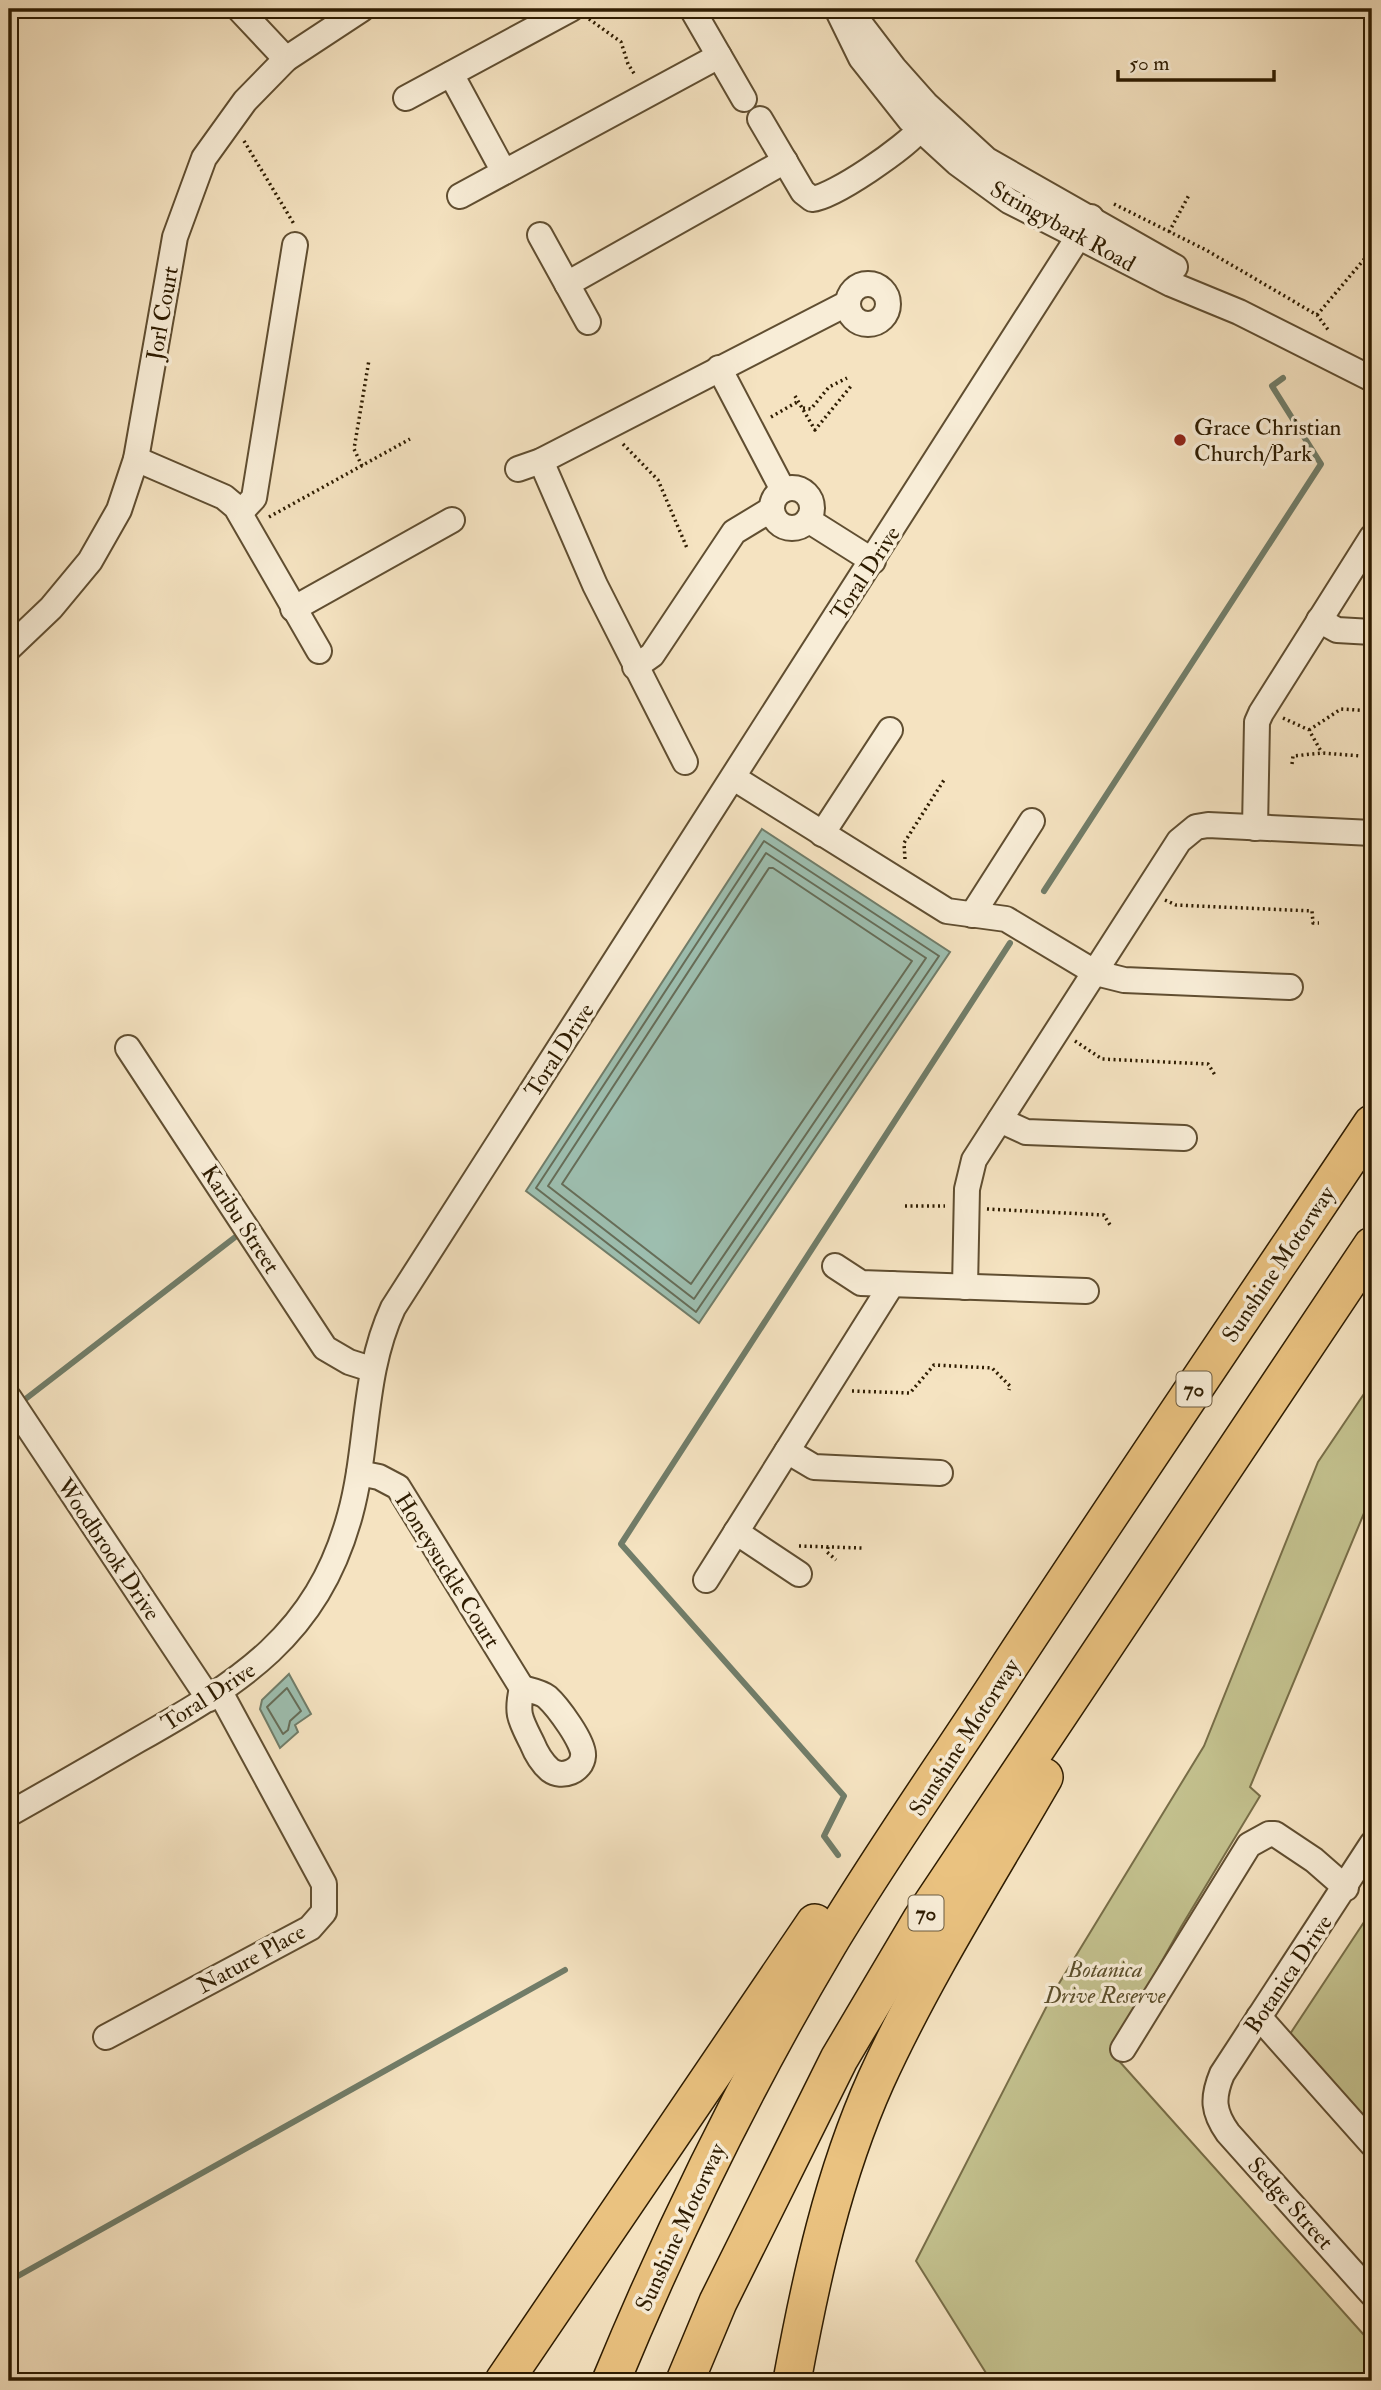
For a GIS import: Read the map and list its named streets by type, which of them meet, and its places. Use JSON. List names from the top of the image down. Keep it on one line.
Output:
{"streets":{"highway":["Sunshine Motorway","70"],"street":["Stringybark Road","Jorl Court","Toral Drive","Karibu Street","Woodbrook Drive","Honeysuckle Court","Nature Place","Botanica Drive","Sedge Street"]},"crossings":[["Stringybark Road","Toral Drive"],["Toral Drive","Karibu Street"],["Toral Drive","Woodbrook Drive"],["Toral Drive","Honeysuckle Court"],["Toral Drive","Nature Place"],["Woodbrook Drive","Nature Place"],["Botanica Drive","Sedge Street"]],"parks":["Botanica Drive Reserve"],"places":["Grace Christian Church/Park"],"scale_bar":"50 m"}
